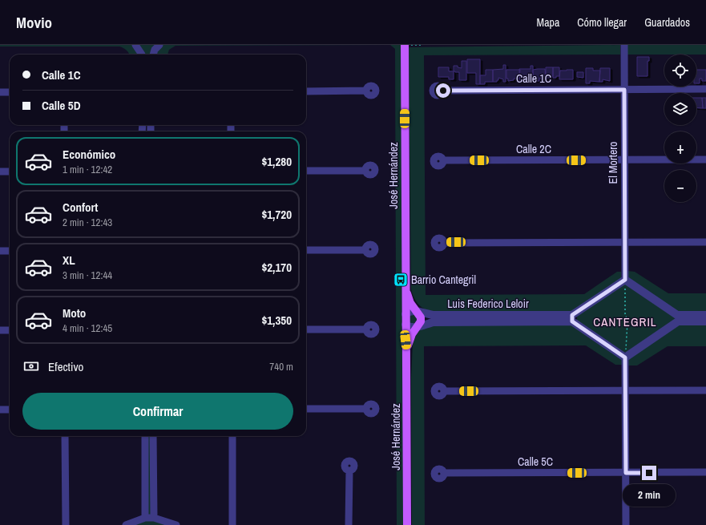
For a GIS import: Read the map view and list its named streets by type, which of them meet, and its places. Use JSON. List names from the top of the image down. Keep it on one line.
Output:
{"streets":{"main road":["José Hernández"],"street":["Calle 1C","Calle 2C","El Mortero","Luis Federico Leloir","Calle 5C"]},"crossings":[["Calle 1C","El Mortero"],["Calle 2C","El Mortero"],["José Hernández","Luis Federico Leloir"]],"districts":["CANTEGRIL"],"places":{"bus stop":["Barrio Cantegril"]},"page":{"header":"Movio","nav":["Mapa","Cómo llegar","Guardados"],"map_buttons":["+","−"],"banner":["Calle 1C","Calle 5D"],"list":[{"name":"Económico","note":"1 min · 12:42","value":"$1,280"},{"name":"Confort","note":"2 min · 12:43","value":"$1,720"},{"name":"XL","note":"3 min · 12:44","value":"$2,170"},{"name":"Moto","note":"4 min · 12:45","value":"$1,350"}],"pay":["Efectivo","740 m"],"buttons":"Confirmar","bubble":"2 min"}}
